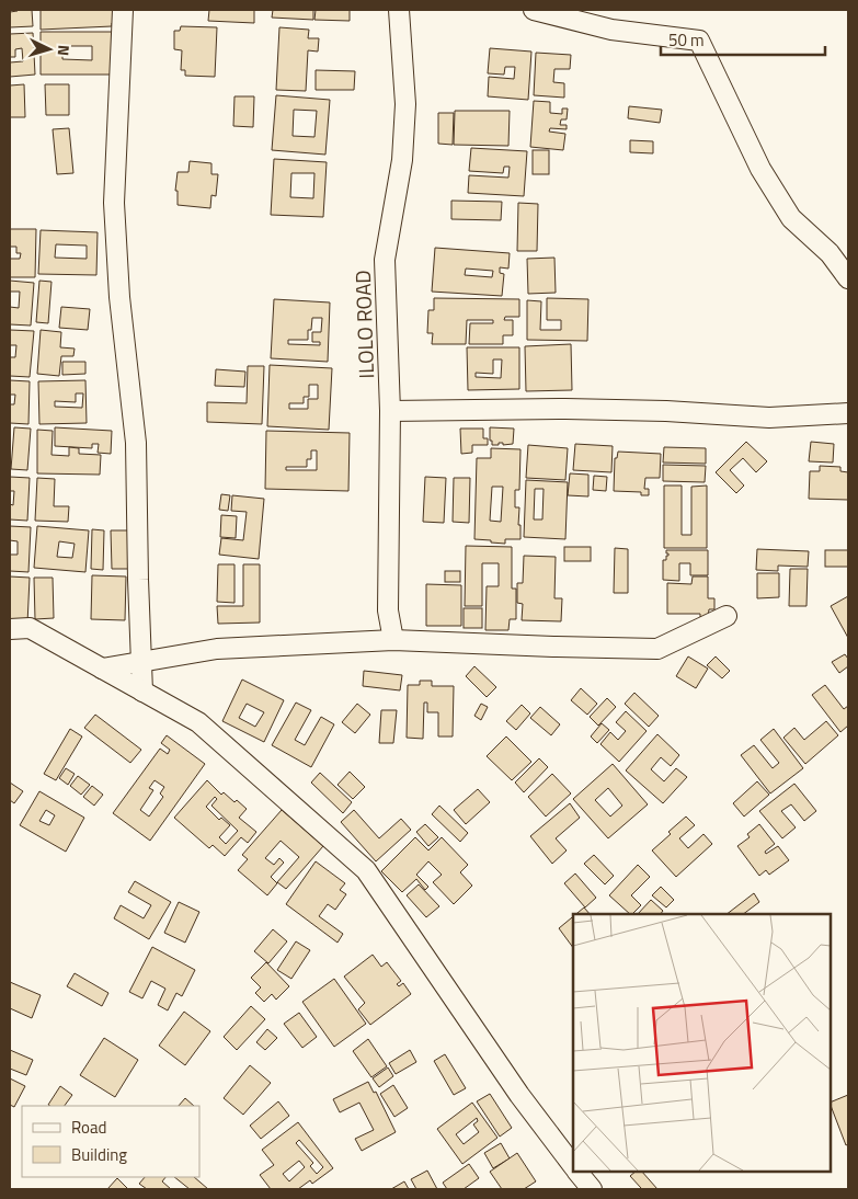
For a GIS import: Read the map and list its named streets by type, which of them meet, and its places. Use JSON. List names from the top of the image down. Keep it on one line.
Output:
{"streets":{"street":["ILOLO ROAD"]},"legend":["Road","Building"],"scale_bar":"50 m","north":"right"}
